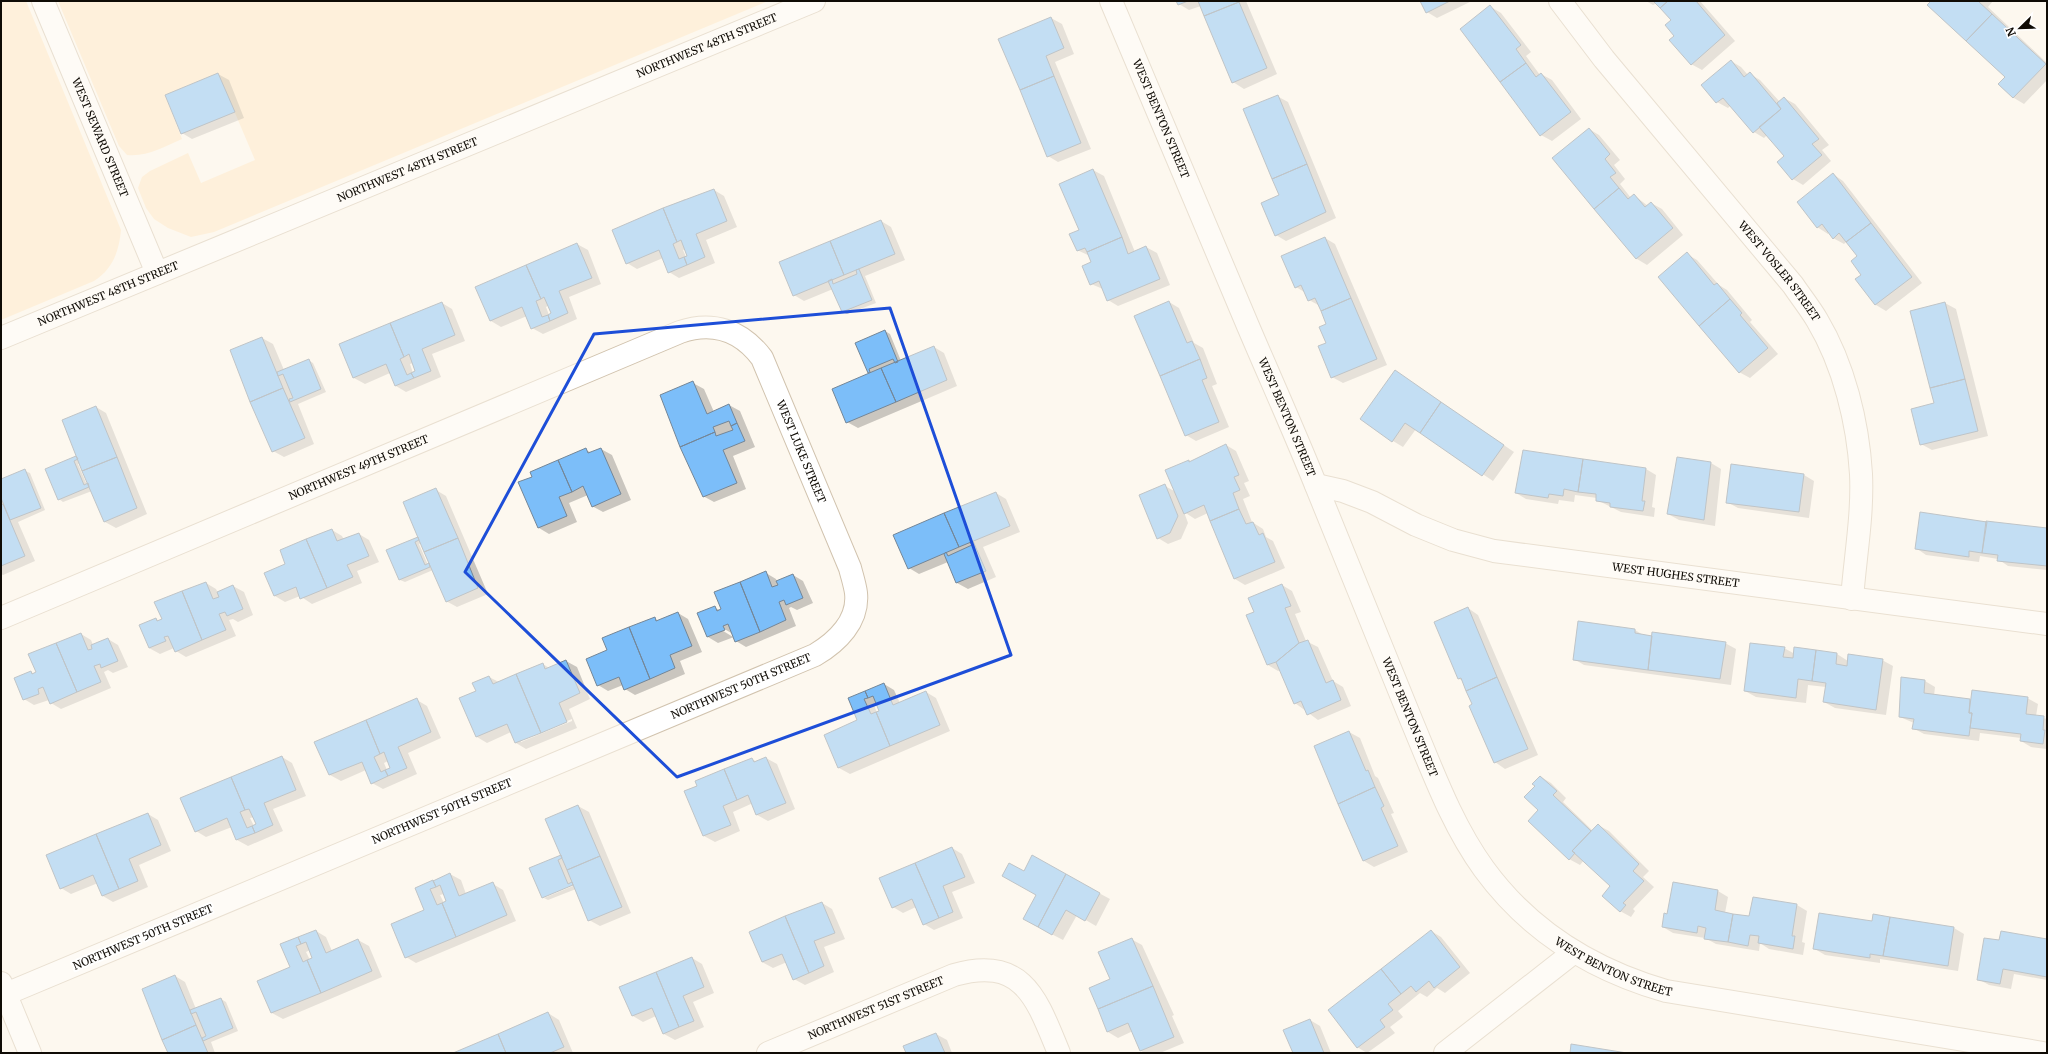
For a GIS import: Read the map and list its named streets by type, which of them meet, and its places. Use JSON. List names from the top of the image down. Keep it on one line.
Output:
{"streets":{"street":["NORTHWEST 48TH STREET","WEST BENTON STREET","WEST SEWARD STREET","WEST VOSLER STREET","WEST LUKE STREET","NORTHWEST 49TH STREET","WEST HUGHES STREET","NORTHWEST 50TH STREET","NORTHWEST 51ST STREET"]},"crossings":[["NORTHWEST 48TH STREET","WEST SEWARD STREET"],["WEST BENTON STREET","WEST HUGHES STREET"],["WEST VOSLER STREET","WEST HUGHES STREET"],["WEST LUKE STREET","NORTHWEST 49TH STREET"],["WEST LUKE STREET","NORTHWEST 50TH STREET"]],"north":"bottom left"}
